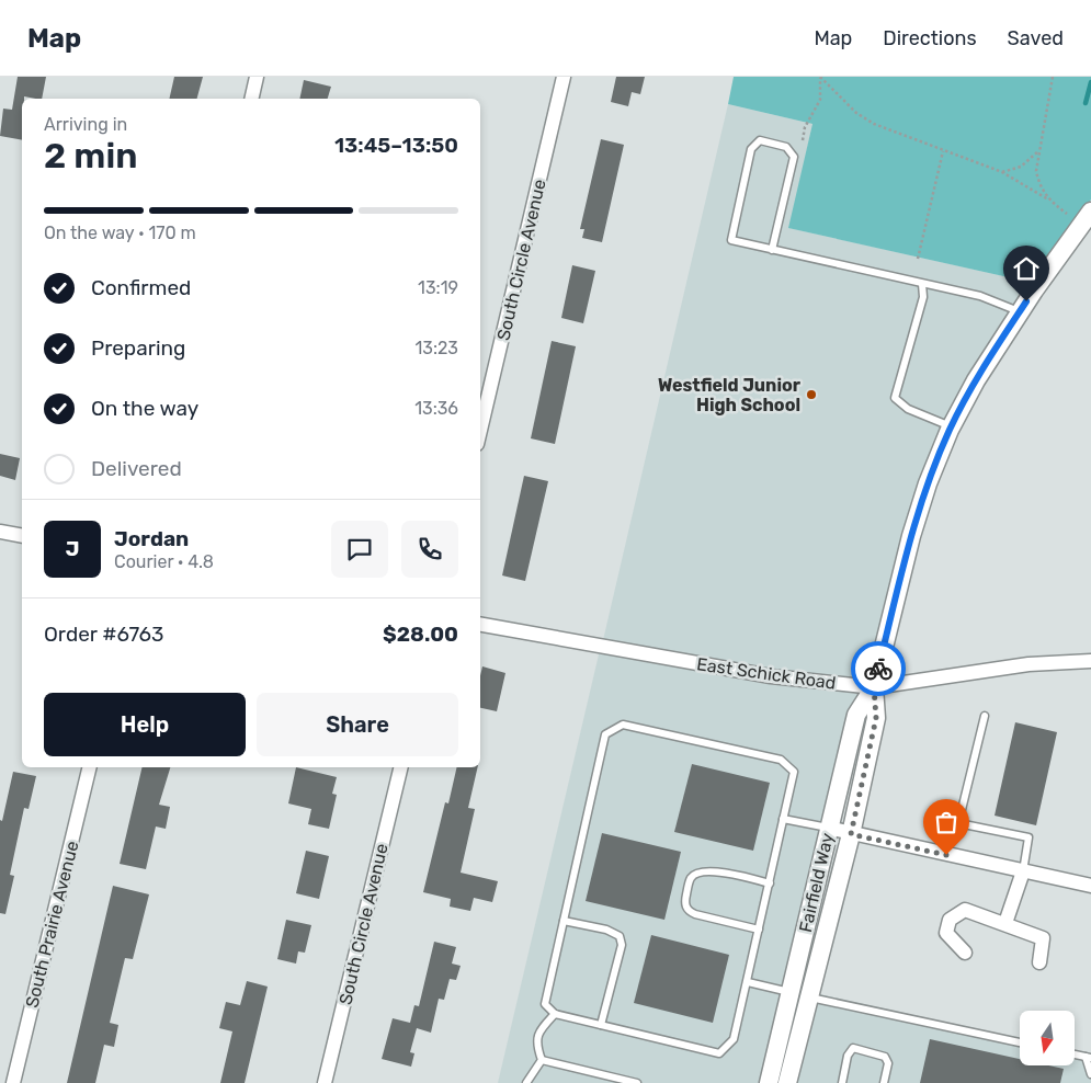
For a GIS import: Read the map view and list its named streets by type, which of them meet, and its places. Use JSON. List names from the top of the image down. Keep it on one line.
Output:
{"streets":{"street":["South Circle Avenue","East Schick Road","Fairfield Way","South Prairie Avenue"]},"crossings":[["East Schick Road","Fairfield Way"]],"places":["Westfield Junior High School"],"north":"bottom","page":{"header":"Map","nav":["Map","Directions","Saved"],"heading":["2 min","Arriving in","13:45–13:50"],"panel":["Jordan","Courier · 4.8","Order #6763","$28.00"],"bar":"On the way · 170 m","list":[["Confirmed","13:19"],["Preparing","13:23"],["On the way","13:36"],"Delivered"],"round":"J","buttons":["Help","Share"]}}
